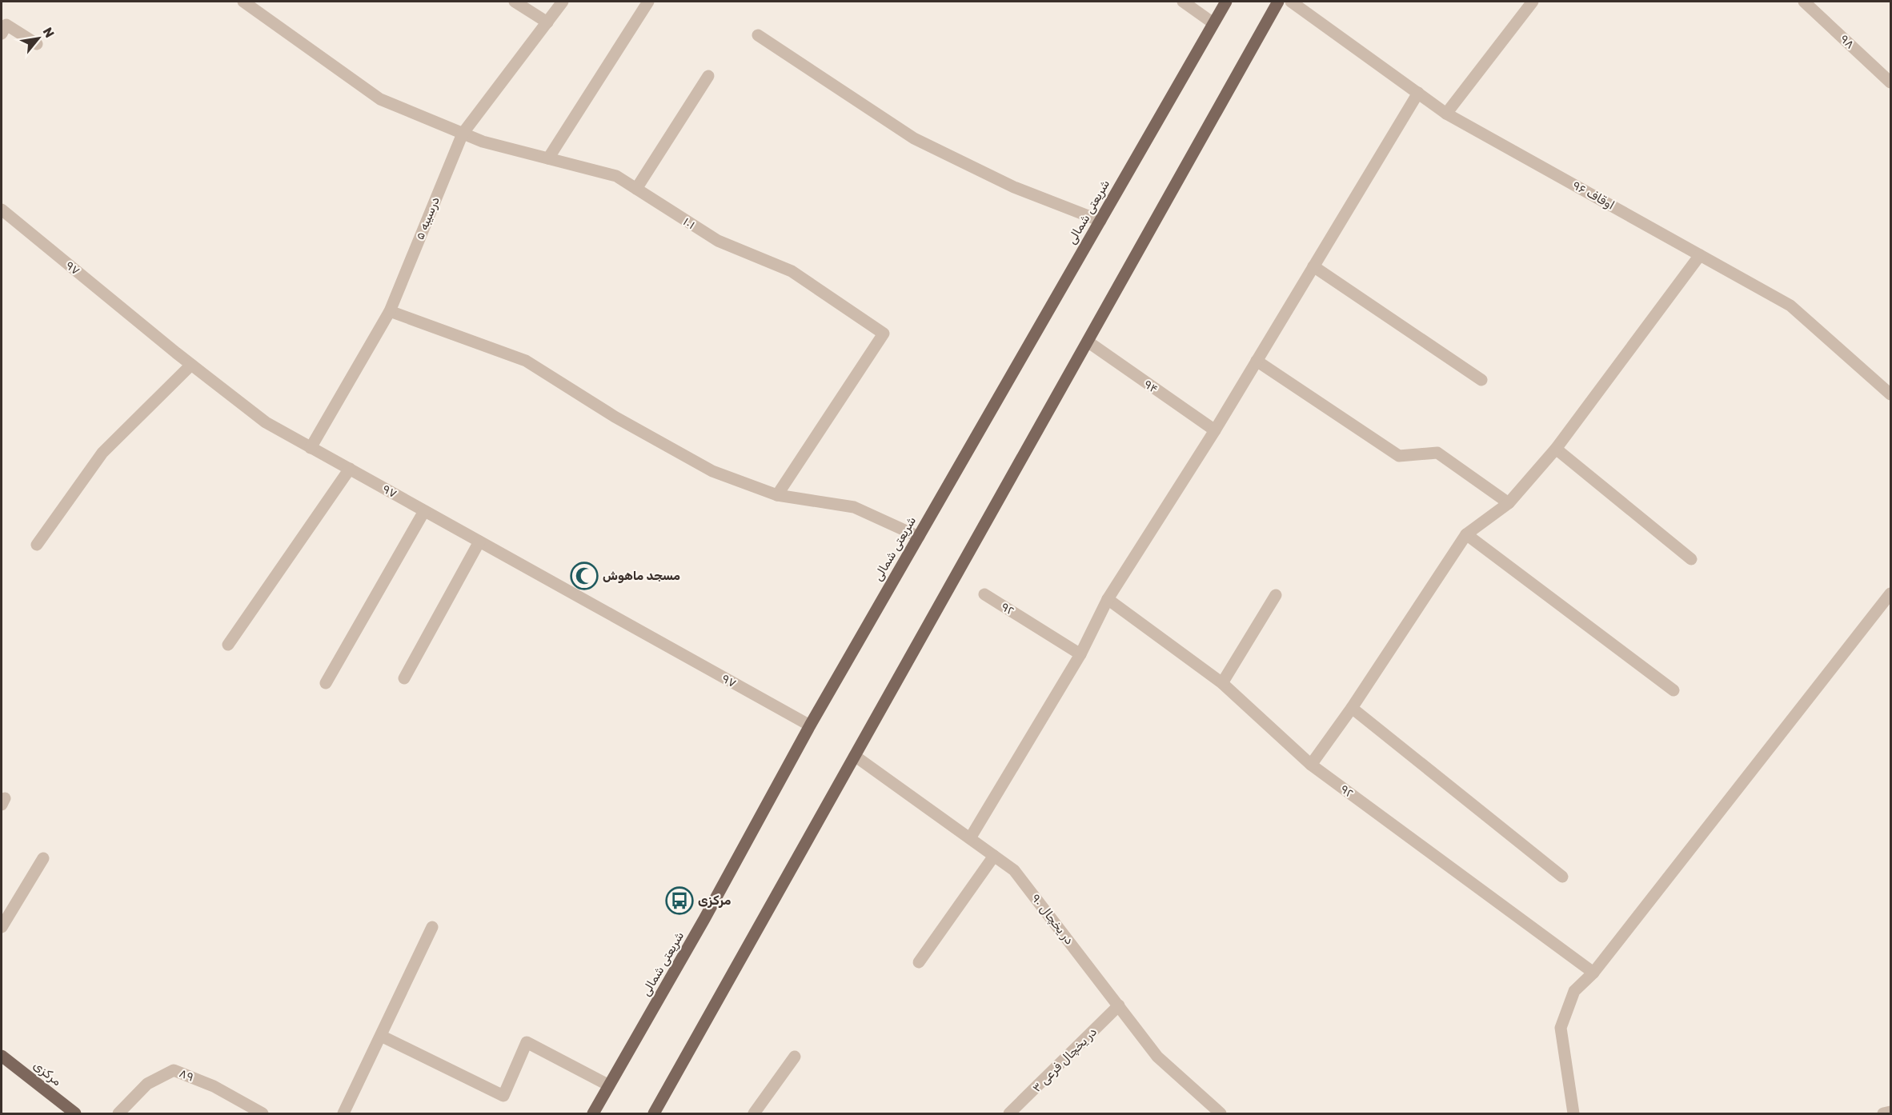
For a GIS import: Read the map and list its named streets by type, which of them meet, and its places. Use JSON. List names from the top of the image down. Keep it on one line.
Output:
{"streets":{"main road":["شریعتی شمالی","مرکزی"],"street":["۹۸","اوقاف ۹۶","درسیبه ۵","۱۰۱","۹۷","۹۴","۹۲","در یخچال ۹۰","در یخچال فرعی ۳","۸۹"]},"crossings":[["شریعتی شمالی","۹۷"],["درسیبه ۵","۱۰۱"],["درسیبه ۵","۹۷"],["در یخچال ۹۰","در یخچال فرعی ۳"]],"places":{"mosque":["مسجد ماهوش"],"bus stop":["مرکزی"]},"north":"top right"}
